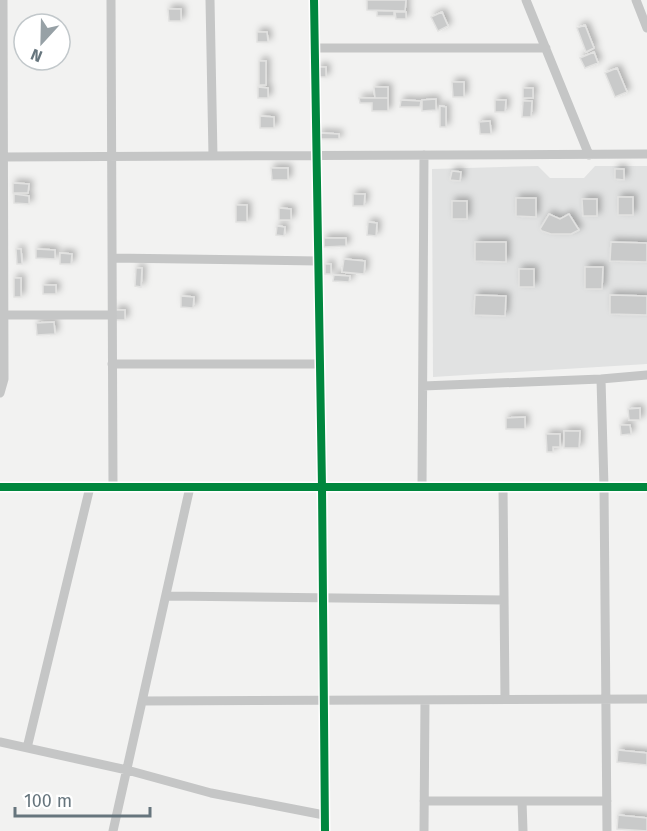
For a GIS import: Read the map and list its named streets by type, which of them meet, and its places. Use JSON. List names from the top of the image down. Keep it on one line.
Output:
{"scale_bar":"100 m","north":"bottom"}
